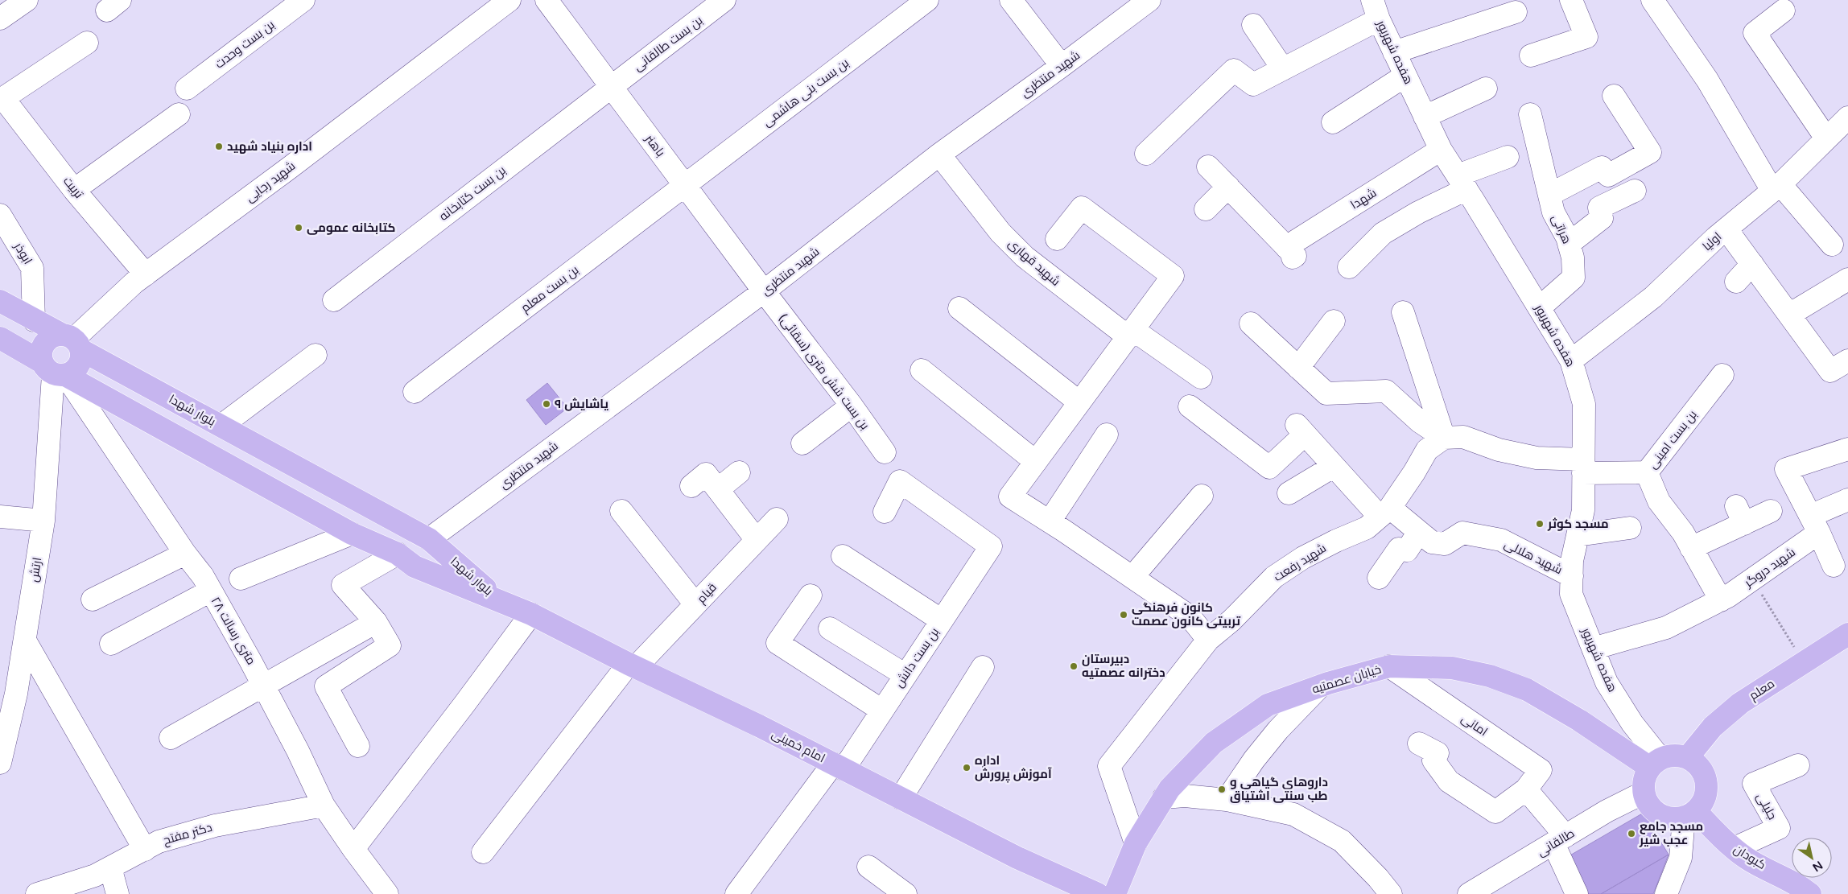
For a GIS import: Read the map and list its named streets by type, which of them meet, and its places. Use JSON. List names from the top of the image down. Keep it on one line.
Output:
{"streets":{"main road":["بلوار شهدا","خیابان عصمتیه","معلم","امام خمینی","کبودان"],"street":["بن بست طالقانی","بن بست وحدت","هفده شهریور","شهید منتظری","بن بست بنی هاشمی","باهنر","شهید رجایی","تربیت","بن بست کتابخانه","شهدا","هراتی","اولیا","ابوذر","شهید قهاری","بن بست معلم","بن بست شش متری (سقائی)","بن بست امینی","شهید هلالی","شهید رفعت","شهید دروگر","ارتش","قیام","۲۸ متری رسالت","بن بست دانش","امانی","جلیلی","دکتر مفتح","طالقانی"]},"crossings":[["بن بست طالقانی","باهنر"],["بن بست طالقانی","بن بست کتابخانه"],["هفده شهریور","شهدا"],["هفده شهریور","هراتی"],["هفده شهریور","اولیا"],["هفده شهریور","بن بست امینی"],["هفده شهریور","شهید هلالی"],["هفده شهریور","شهید دروگر"],["هفده شهریور","خیابان عصمتیه"],["هفده شهریور","معلم"],["هفده شهریور","طالقانی"],["هفده شهریور","کبودان"],["شهید منتظری","باهنر"],["شهید منتظری","شهید قهاری"],["شهید منتظری","بن بست شش متری (سقائی)"],["شهید منتظری","بلوار شهدا"],["بن بست بنی هاشمی","باهنر"],["بن بست بنی هاشمی","بن بست معلم"],["باهنر","بن بست کتابخانه"],["باهنر","بن بست معلم"],["باهنر","بن بست شش متری (سقائی)"],["شهید رجایی","تربیت"],["شهید رجایی","بلوار شهدا"],["شهید رجایی","ارتش"],["شهید رجایی","۲۸ متری رسالت"],["ابوذر","بلوار شهدا"],["بلوار شهدا","ارتش"],["بلوار شهدا","۲۸ متری رسالت"],["بلوار شهدا","امام خمینی"],["شهید هلالی","شهید رفعت"],["شهید رفعت","خیابان عصمتیه"],["ارتش","۲۸ متری رسالت"],["قیام","امام خمینی"],["۲۸ متری رسالت","دکتر مفتح"],["بن بست دانش","امام خمینی"],["خیابان عصمتیه","معلم"],["خیابان عصمتیه","امانی"],["خیابان عصمتیه","طالقانی"],["خیابان عصمتیه","کبودان"],["معلم","طالقانی"],["معلم","کبودان"],["جلیلی","کبودان"],["طالقانی","کبودان"]],"places":["اداره بنیاد شهید","کتابخانه عمومی","یاشایش ۹","مسجد کوثر","کانون فرهنگی تربیتی کانون عصمت","دبیرستان دخترانه عصمتیه","اداره آموزش پرورش","داروهای گیاهی و طب سنتی اشتیاق","مسجد جامع عجب شیر"],"north":"bottom right"}
